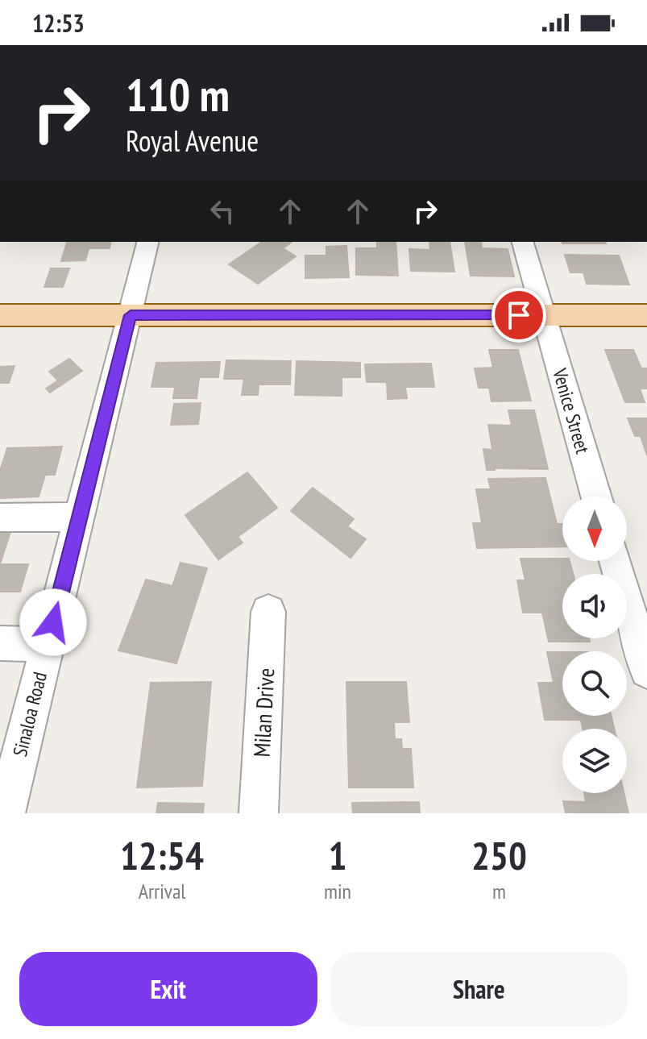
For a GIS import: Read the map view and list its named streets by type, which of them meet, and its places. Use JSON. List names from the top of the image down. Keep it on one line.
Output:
{"streets":{"street":["Venice Street","Milan Drive","Sinaloa Road"]},"north":"bottom","page":{"status":"12:53","turn":["110 m","Royal Avenue"],"eta":["12:54","Arrival","1","min","250","m"],"buttons":["Exit","Share"]}}
